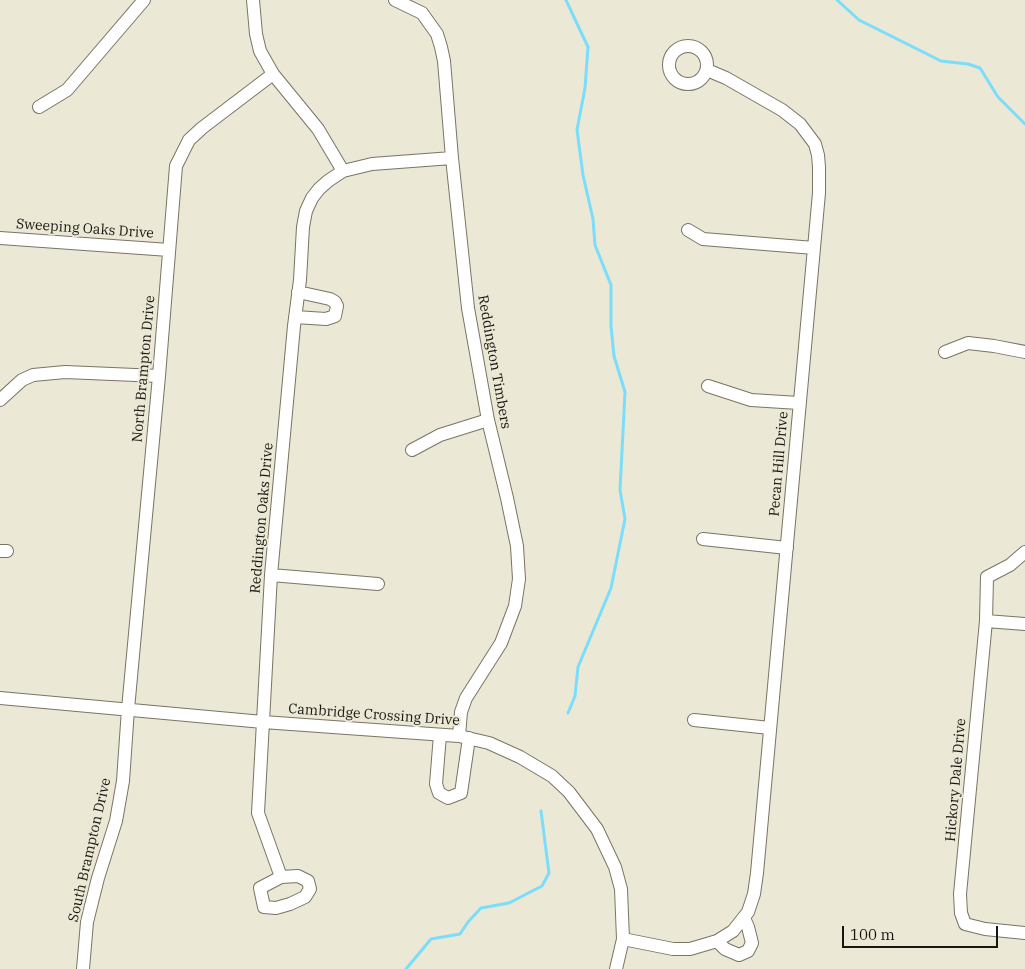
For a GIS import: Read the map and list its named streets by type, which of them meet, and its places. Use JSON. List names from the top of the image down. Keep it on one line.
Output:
{"streets":{"street":["Sweeping Oaks Drive","Reddington Timbers","North Brampton Drive","Pecan Hill Drive","Reddington Oaks Drive","Cambridge Crossing Drive","Hickory Dale Drive","South Brampton Drive"]},"crossings":[["Sweeping Oaks Drive","North Brampton Drive"],["Reddington Timbers","Reddington Oaks Drive"],["Reddington Timbers","Cambridge Crossing Drive"],["North Brampton Drive","Cambridge Crossing Drive"],["North Brampton Drive","South Brampton Drive"],["Pecan Hill Drive","Cambridge Crossing Drive"],["Reddington Oaks Drive","Cambridge Crossing Drive"],["Cambridge Crossing Drive","South Brampton Drive"]],"scale_bar":"100 m"}
